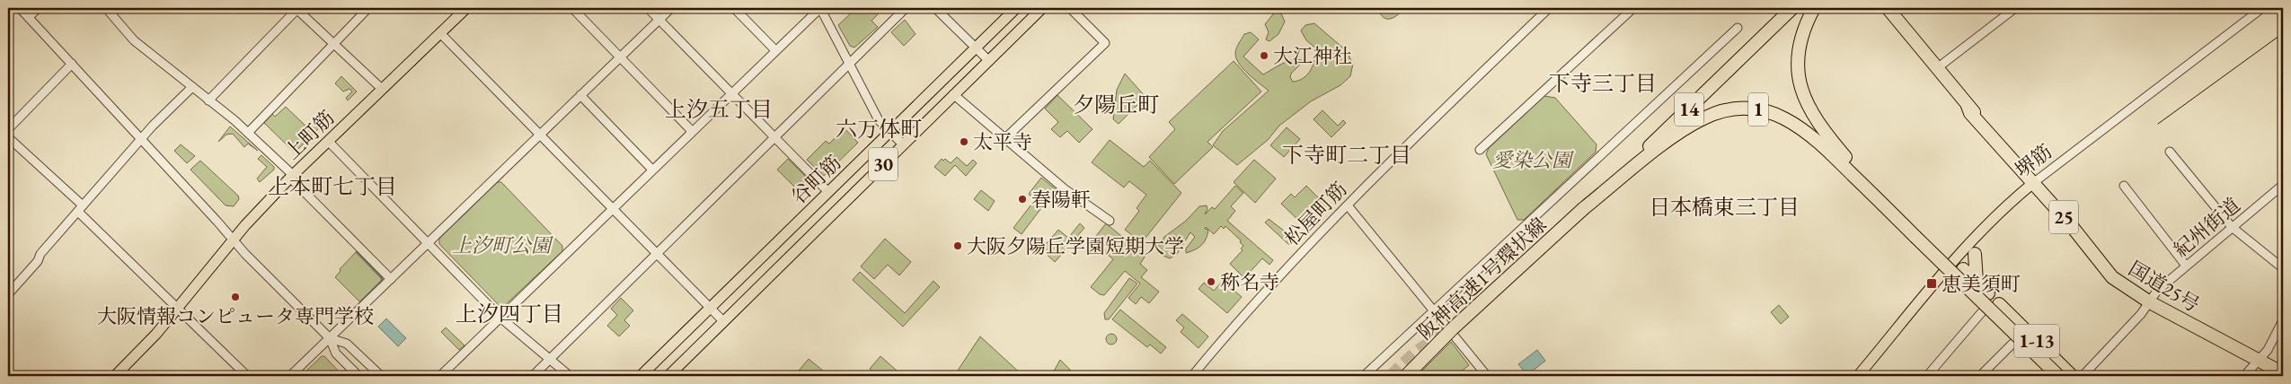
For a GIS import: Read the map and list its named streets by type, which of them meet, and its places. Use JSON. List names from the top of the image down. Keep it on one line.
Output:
{"streets":{"highway":["14","1","25","阪神高速1号環状線","国道25号","1-13"],"main road":["上町筋","堺筋","30","谷町筋"],"street":["松屋町筋","紀州街道"]},"crossings":[["14","1"],["14","阪神高速1号環状線"],["1","阪神高速1号環状線"],["堺筋","25"],["堺筋","国道25号"],["25","国道25号"],["紀州街道","国道25号"]],"districts":["下寺三丁目","夕陽丘町","上汐五丁目","六万体町","下寺町二丁目","上本町七丁目","日本橋東三丁目","上汐四丁目"],"parks":["愛染公園","上汐町公園"],"places":{"other":["大江神社","太平寺","春陽軒","大阪夕陽丘学園短期大学","称名寺","大阪情報コンピュータ専門学校"],"transit":["恵美須町"]}}
